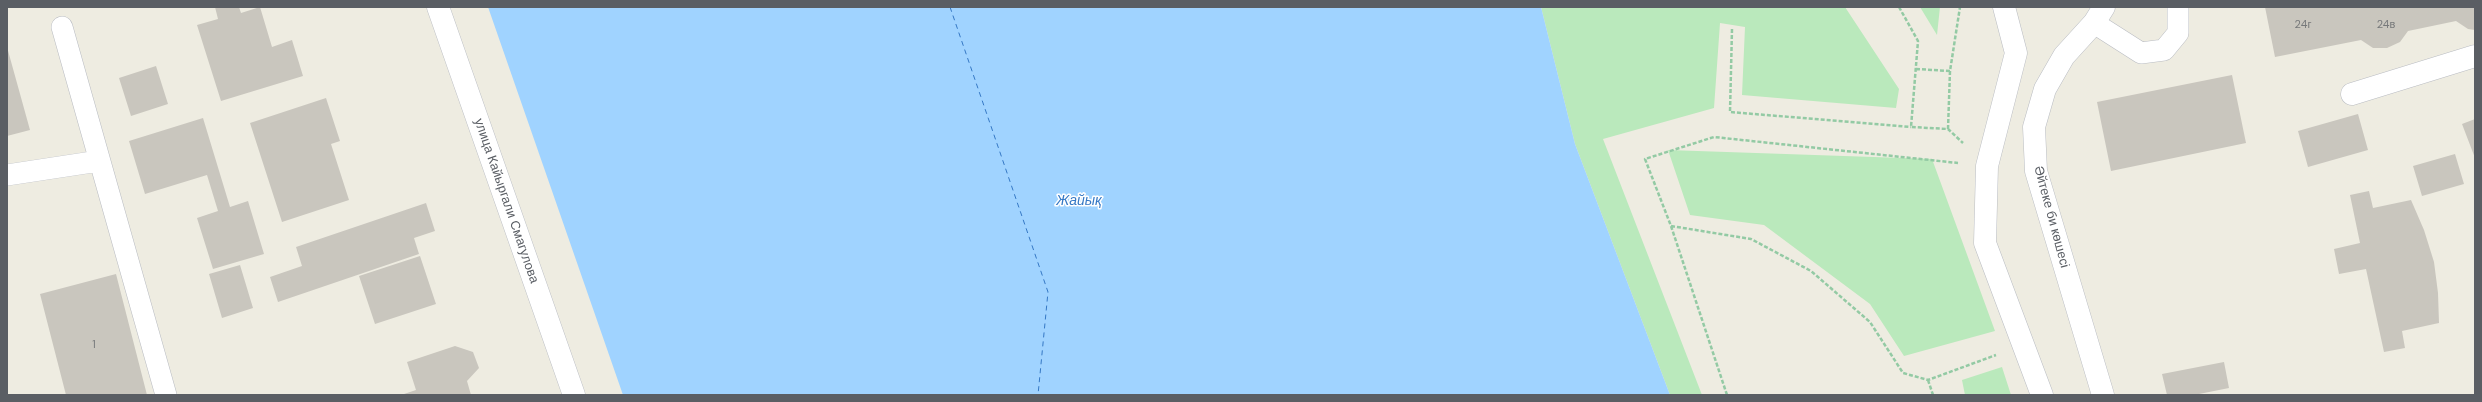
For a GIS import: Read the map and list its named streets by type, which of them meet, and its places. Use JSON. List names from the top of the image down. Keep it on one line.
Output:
{"streets":{"street":["улица Кайыргали Смагулова","Әйтеке би көшесі"]},"water":["Жайық"],"house_numbers":["24г","24в","1"]}
